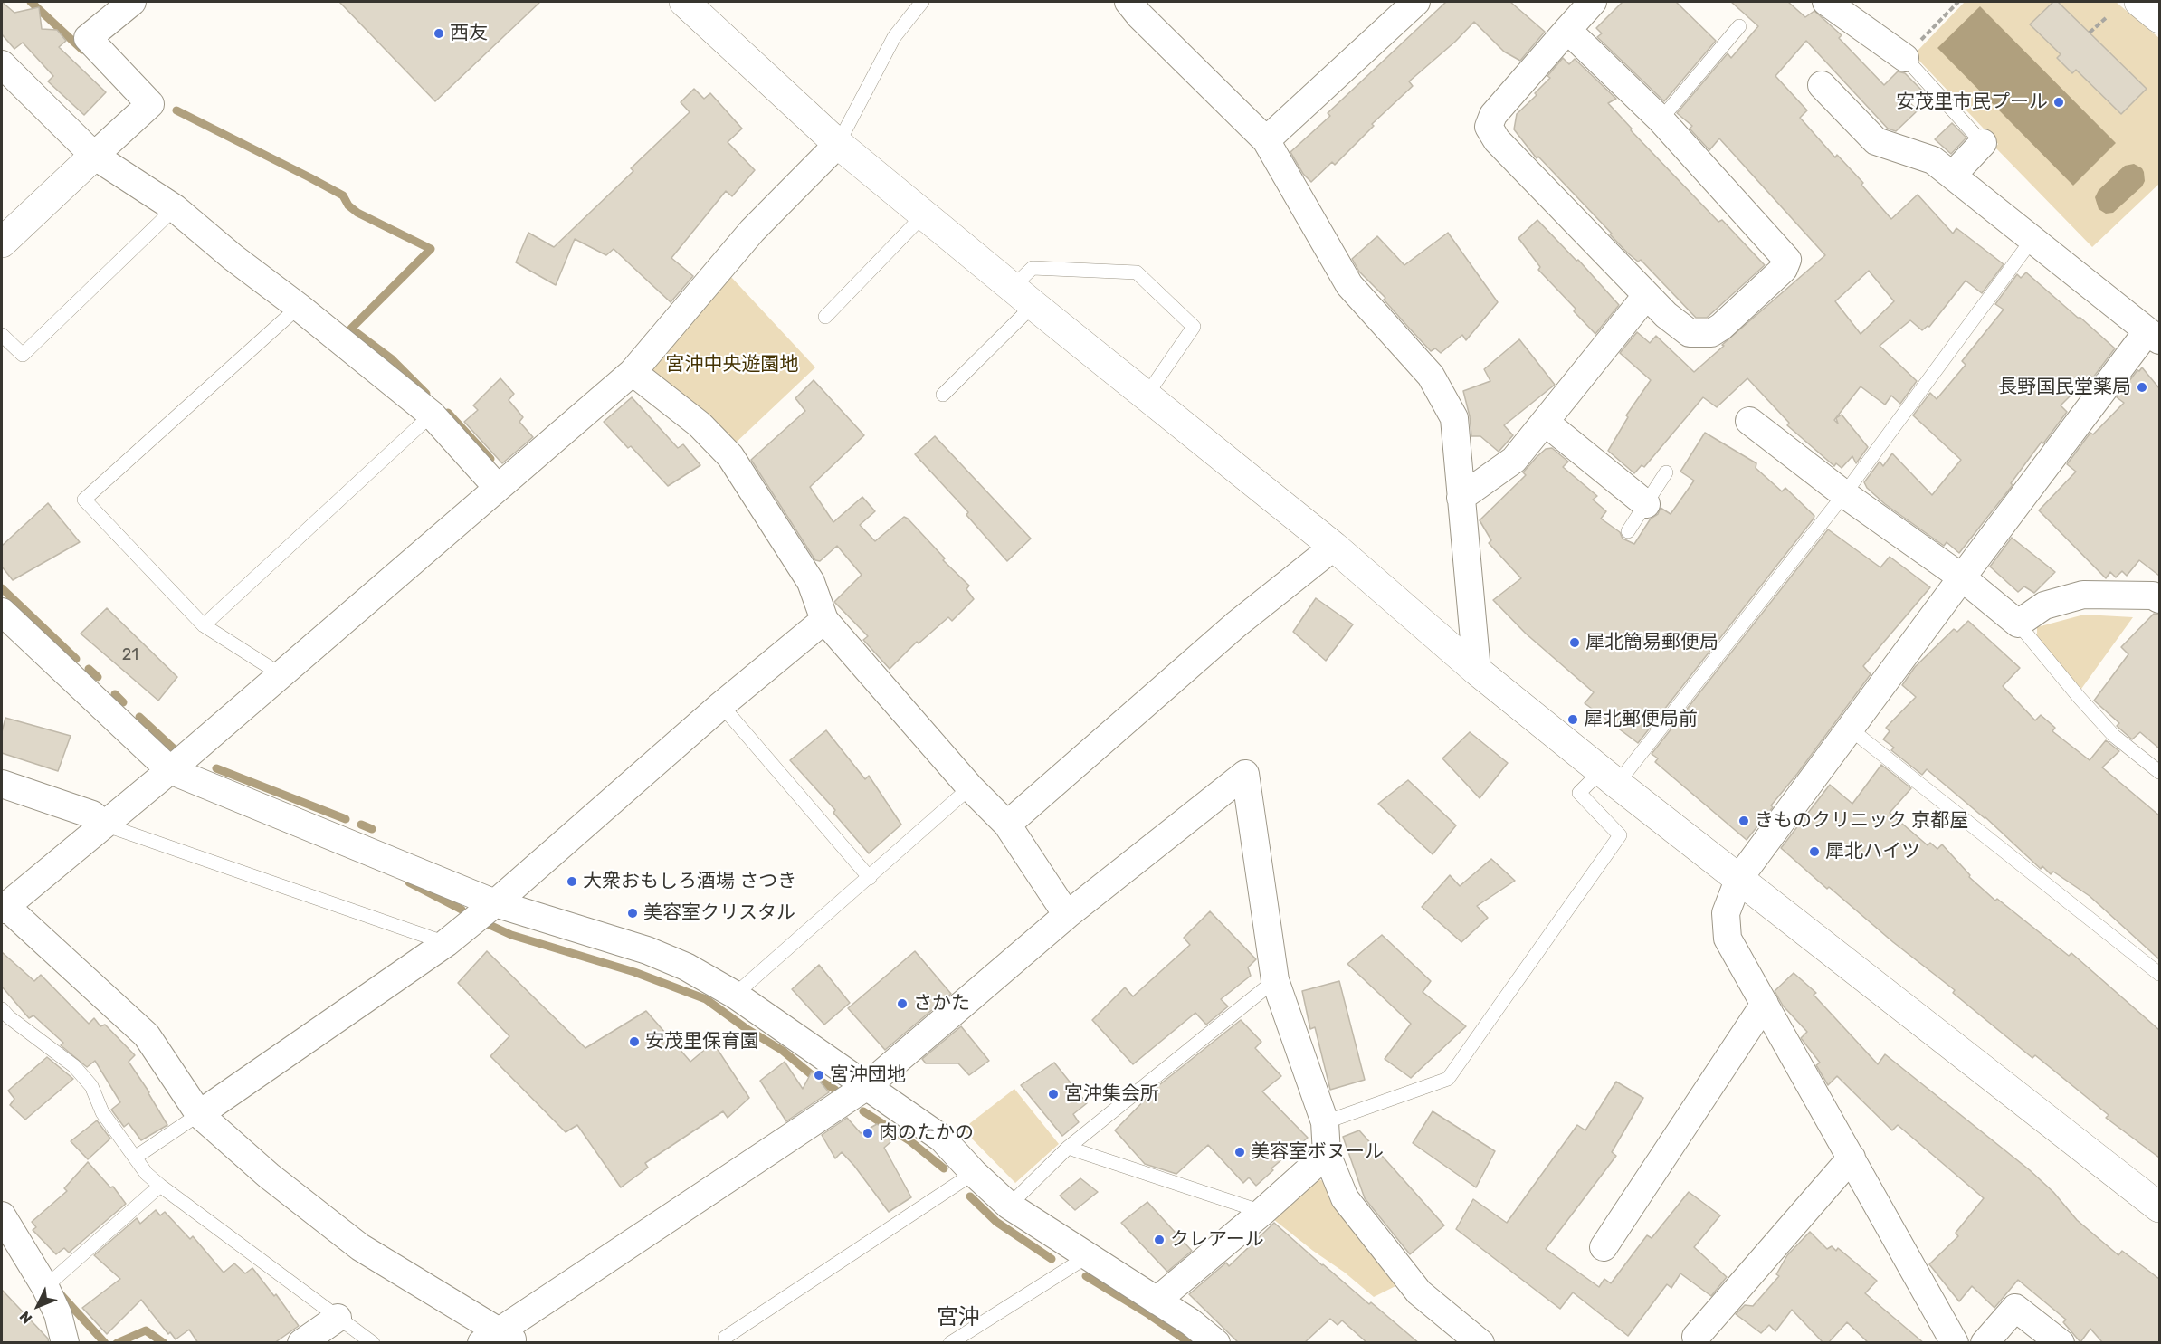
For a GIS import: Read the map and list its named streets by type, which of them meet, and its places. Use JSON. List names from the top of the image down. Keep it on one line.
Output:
{"districts":["宮沖"],"parks":["宮沖中央遊園地"],"places":["西友","安茂里市民プール","長野国民堂薬局","犀北簡易郵便局","犀北郵便局前","きものクリニック 京都屋","犀北ハイツ","大衆おもしろ酒場 さつき","美容室クリスタル","さかた","安茂里保育園","宮沖団地","宮沖集会所","肉のたかの","美容室ボヌール","クレアール"],"house_numbers":["21"],"north":"bottom left"}
